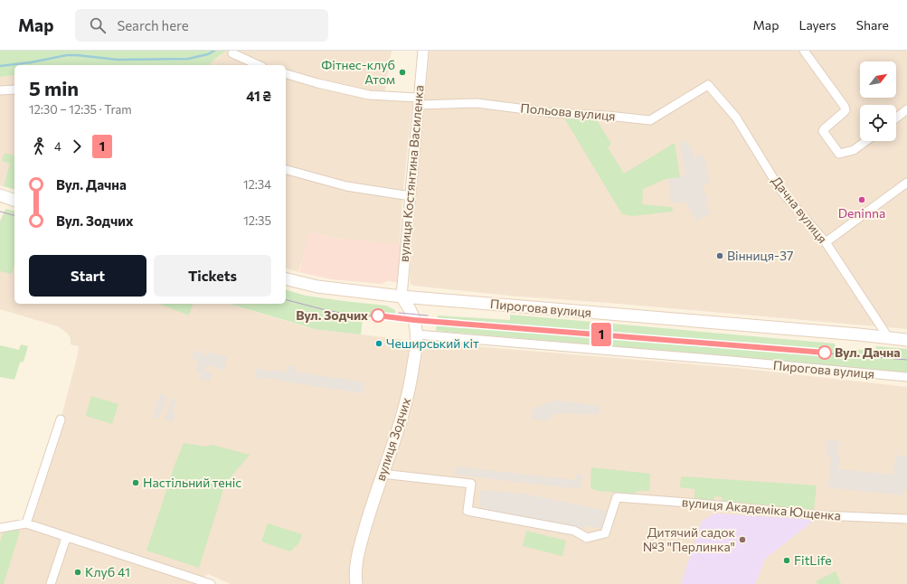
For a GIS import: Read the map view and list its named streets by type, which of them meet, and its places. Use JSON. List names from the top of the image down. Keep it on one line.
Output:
{"streets":{"main road":["Пирогова вулиця","вулиця Зодчих"],"street":["Польова вулиця","вулиця Костянтина Василенка","Дачна вулиця","вулиця Академіка Ющенка"]},"crossings":[["Польова вулиця","вулиця Костянтина Василенка"],["Польова вулиця","Дачна вулиця"],["вулиця Костянтина Василенка","Пирогова вулиця"],["вулиця Костянтина Василенка","вулиця Зодчих"],["Дачна вулиця","Пирогова вулиця"],["Пирогова вулиця","вулиця Зодчих"],["вулиця Зодчих","вулиця Академіка Ющенка"]],"places":["Фітнес-клуб Атом","Deninna","Вінниця-37","Вул. Зодчих","Чеширський кіт","Вул. Дачна","Настільний теніс","Дитячий садок №3 \"Перлинка\"","FitLife","Клуб 41"],"lines":["tram line 1"],"north":"top right","page":{"header":"Map","search":"Search here","nav":["Map","Layers","Share"],"on_map":"1","heading":["5 min","12:30 – 12:35 · Tram","41 ₴"],"legs":["4","1"],"list":[{"name":"Вул. Дачна","value":"12:34"},{"name":"Вул. Зодчих","value":"12:35"}],"buttons":["Start","Tickets"]}}
